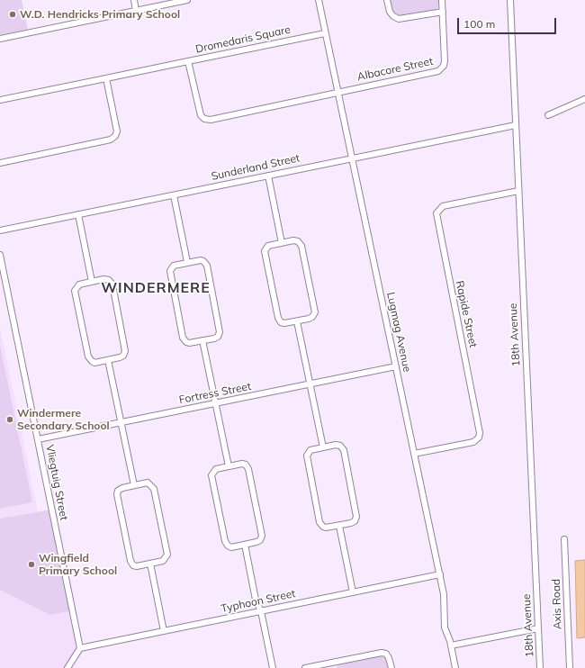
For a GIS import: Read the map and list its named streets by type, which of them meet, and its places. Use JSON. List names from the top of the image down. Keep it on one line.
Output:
{"streets":{"street":["Dromedaris Square","Albacore Street","Sunderland Street","Rapide Street","Lugmag Avenue","18th Avenue","Fortress Street","Vliegtuig Street","Typhoon Street","Axis Road"]},"crossings":[["Dromedaris Square","Albacore Street"],["Dromedaris Square","Lugmag Avenue"],["Albacore Street","Lugmag Avenue"],["Sunderland Street","Lugmag Avenue"],["Sunderland Street","18th Avenue"],["Rapide Street","Lugmag Avenue"],["Rapide Street","18th Avenue"],["Lugmag Avenue","Fortress Street"],["Lugmag Avenue","Typhoon Street"],["Fortress Street","Vliegtuig Street"],["Vliegtuig Street","Typhoon Street"]],"districts":["WINDERMERE"],"places":["W.D. Hendricks Primary School","Windermere Secondary School","Wingfield Primary School"],"scale_bar":"100 m"}
